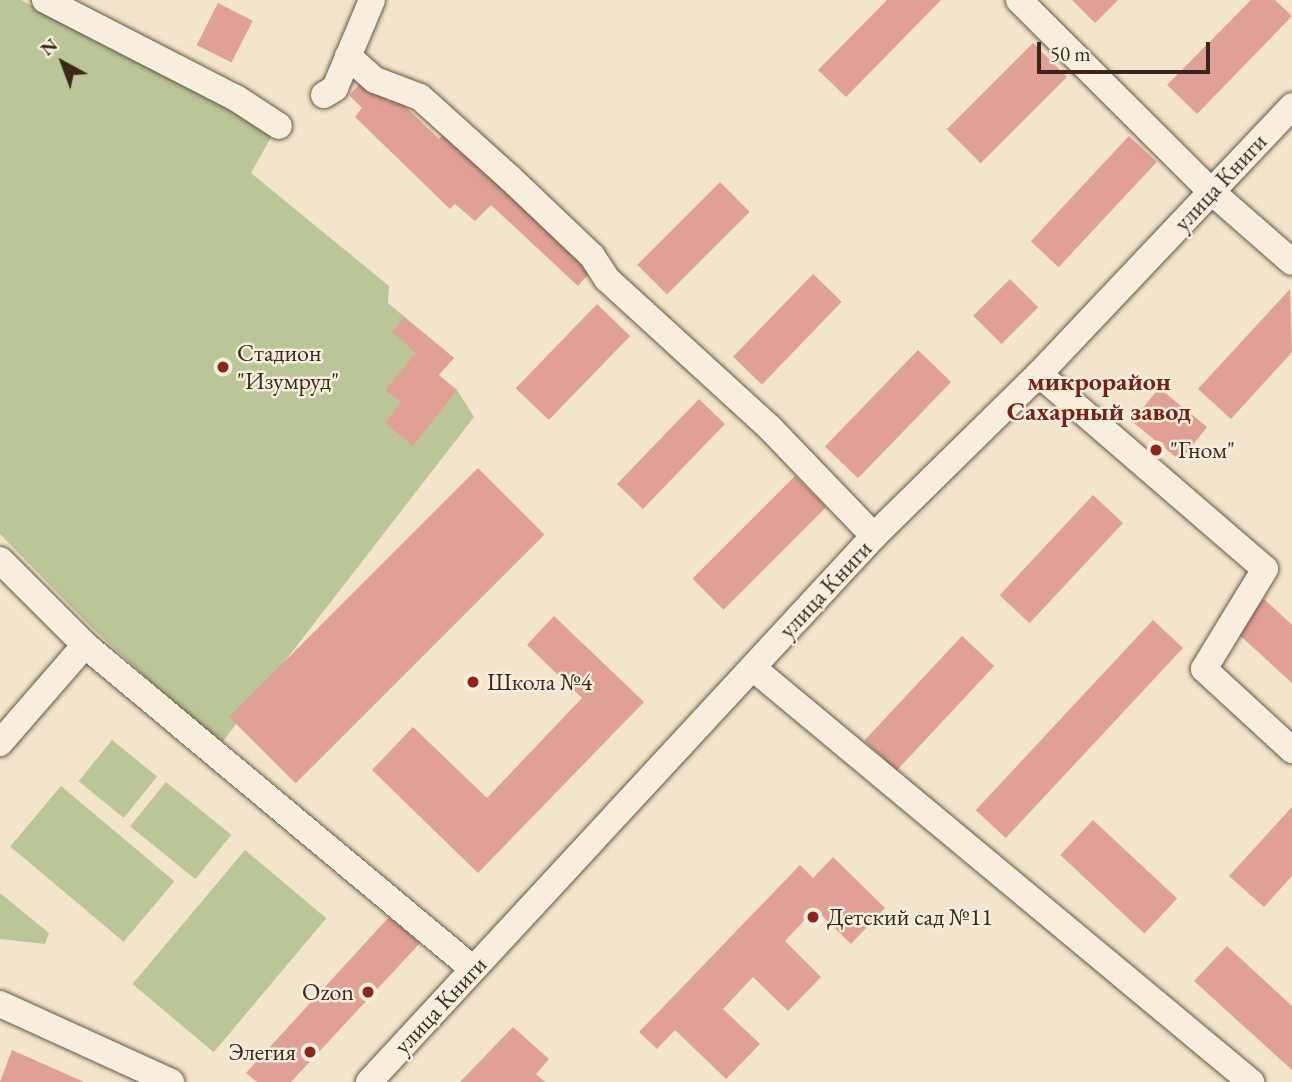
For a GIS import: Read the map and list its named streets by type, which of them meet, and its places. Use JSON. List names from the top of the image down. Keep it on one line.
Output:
{"streets":{"street":["улица Книги"]},"districts":["микрорайон Сахарный завод"],"places":["Стадион \"Изумруд\"","\"Гном\"","Школа №4","Детский сад №11","Ozon","Элегия"],"scale_bar":"50 m","north":"top left"}
